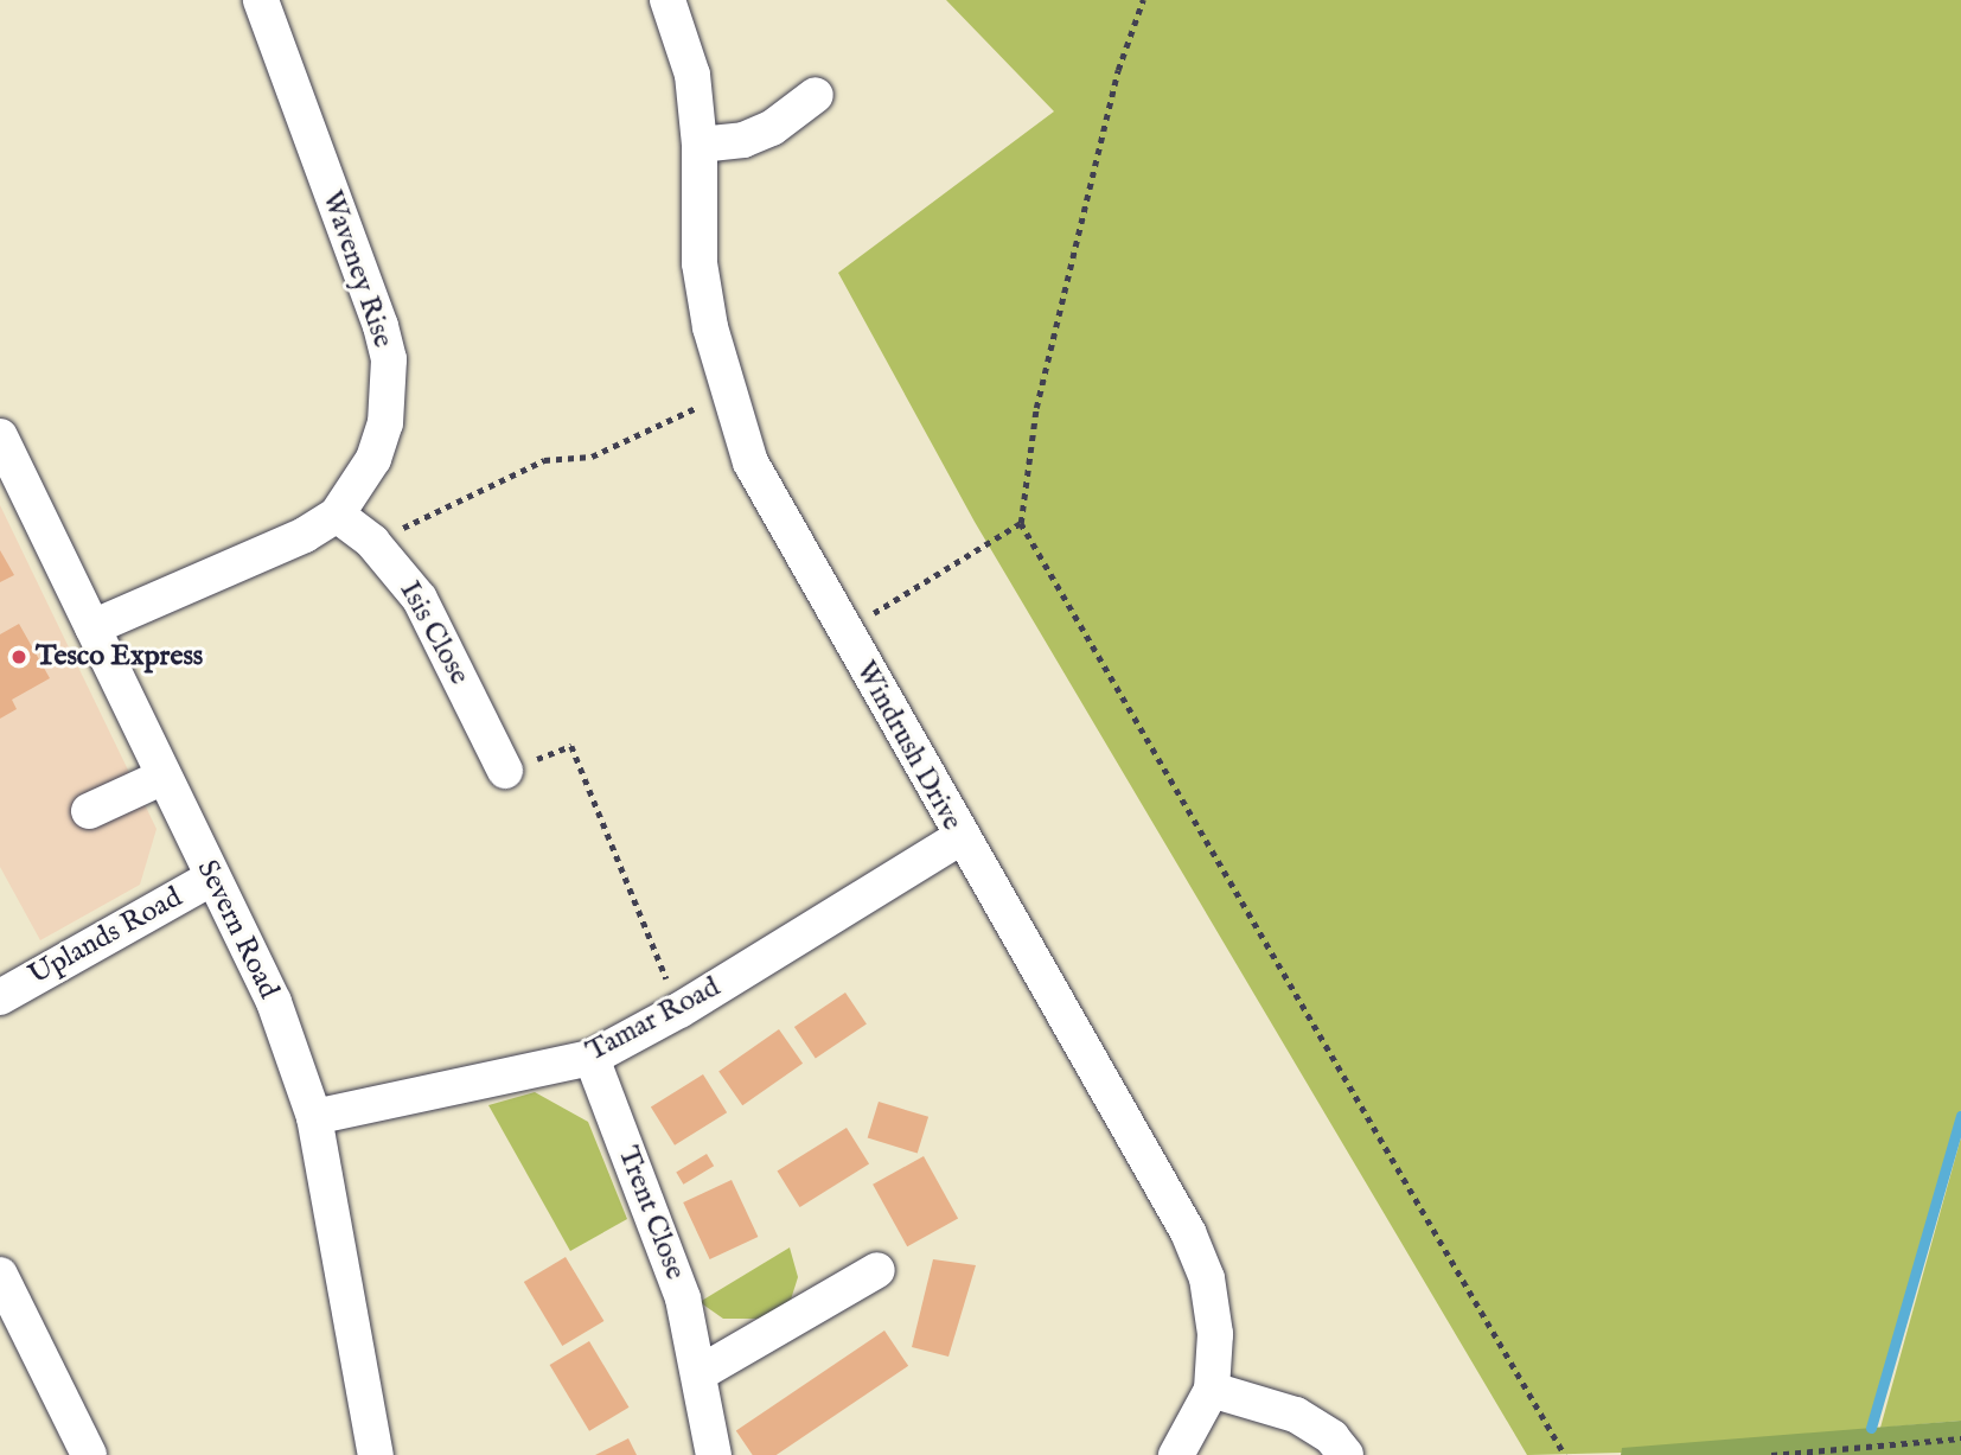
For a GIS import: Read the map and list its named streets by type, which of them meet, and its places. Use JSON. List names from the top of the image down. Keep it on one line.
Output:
{"streets":{"street":["Waveney Rise","Isis Close","Windrush Drive","Severn Road","Uplands Road","Tamar Road","Trent Close"]},"crossings":[["Waveney Rise","Isis Close"],["Waveney Rise","Severn Road"],["Windrush Drive","Tamar Road"],["Severn Road","Uplands Road"],["Severn Road","Tamar Road"],["Tamar Road","Trent Close"]],"places":["Tesco Express"]}
